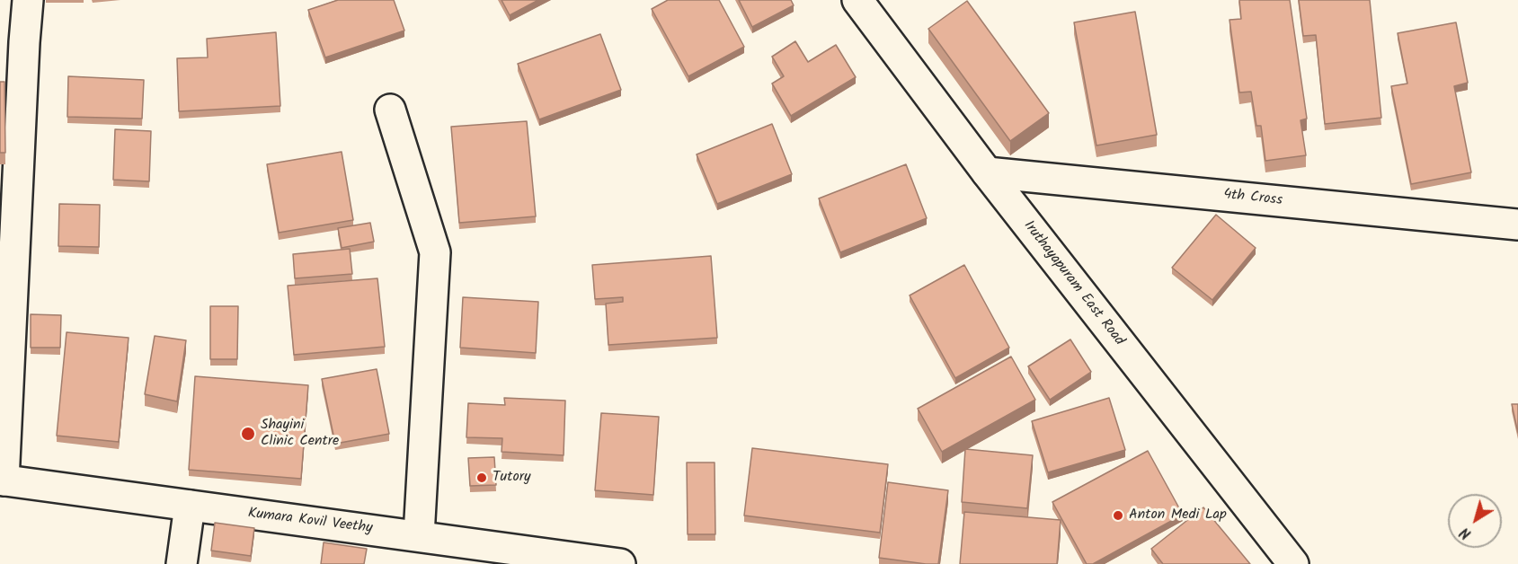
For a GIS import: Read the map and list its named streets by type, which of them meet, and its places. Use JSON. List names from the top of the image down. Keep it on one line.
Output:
{"streets":{"street":["4th Cross","Iruthayapuram East Road","Kumara Kovil Veethy"]},"crossings":[["4th Cross","Iruthayapuram East Road"]],"places":["Shayini Clinic Centre","Tutory","Anton Medi Lap"],"north":"bottom left"}
